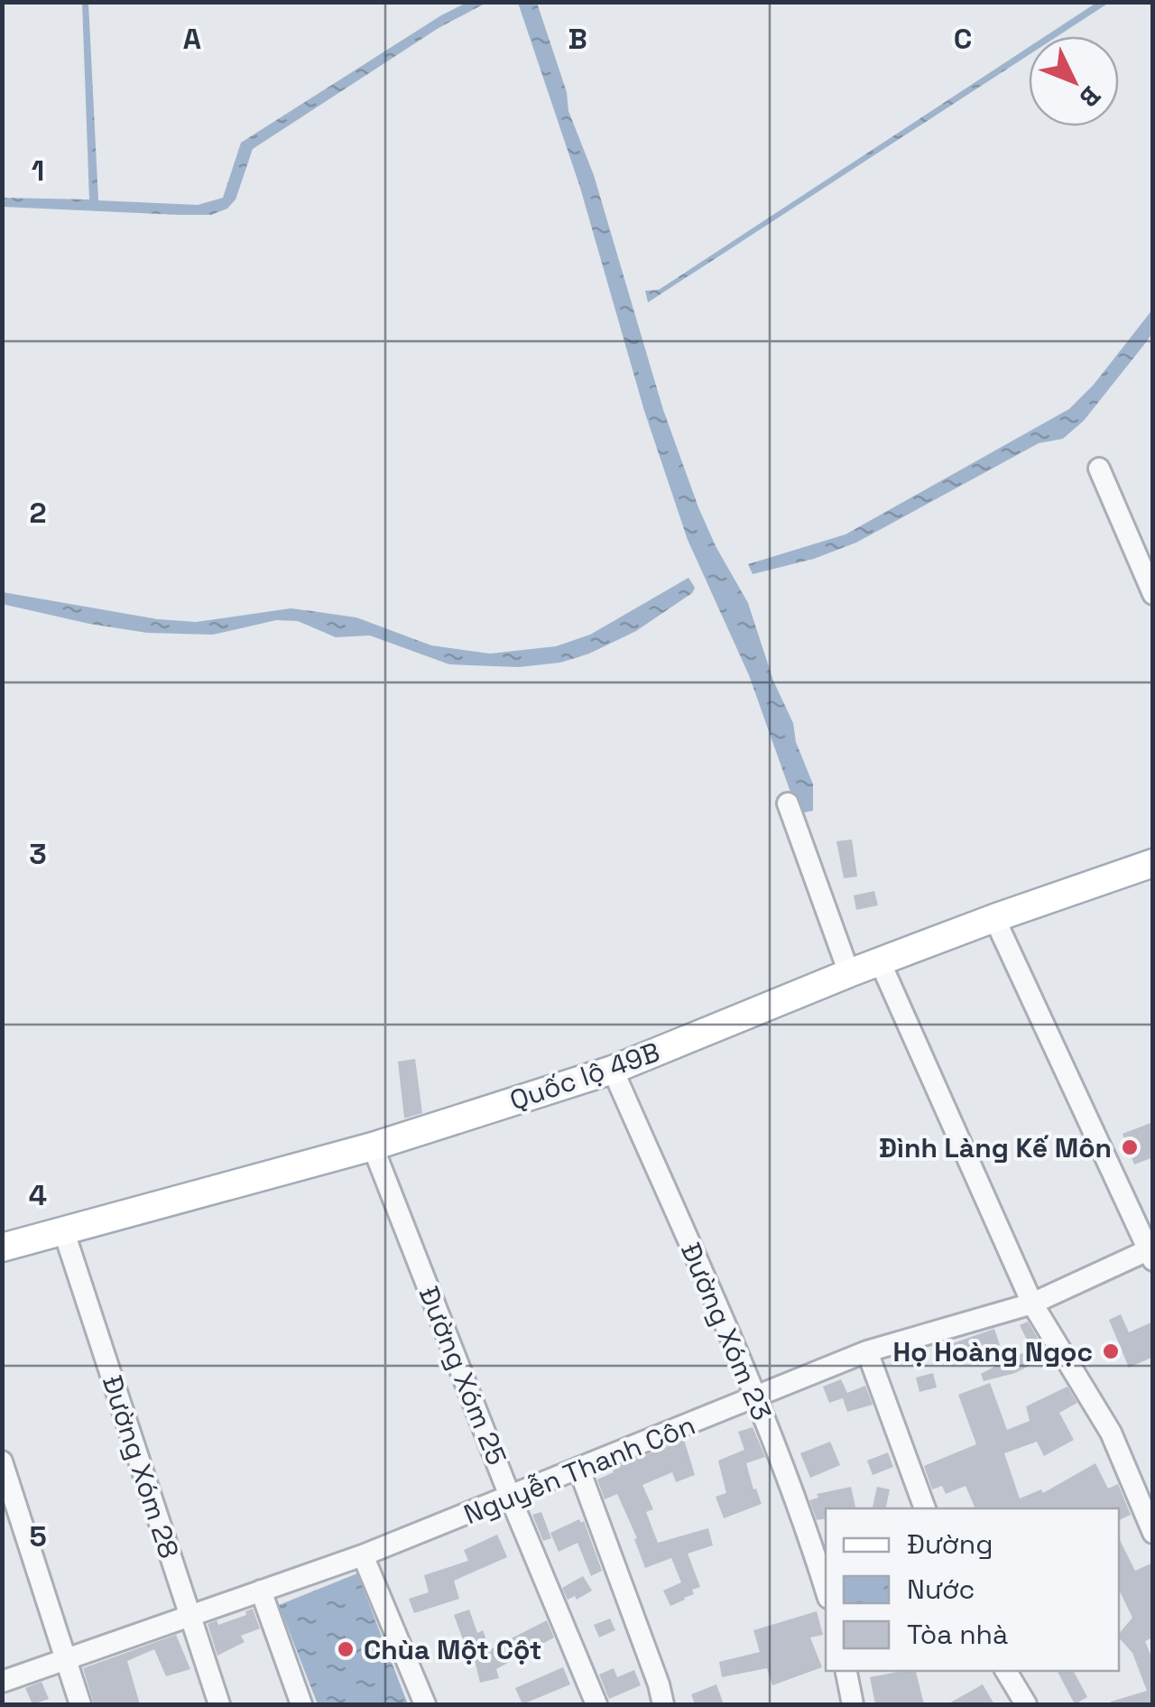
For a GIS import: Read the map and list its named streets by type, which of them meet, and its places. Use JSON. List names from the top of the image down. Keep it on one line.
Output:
{"streets":{"main road":["Quốc lộ 49B"],"street":["Đường Xóm 23","Đường Xóm 25","Đường Xóm 28","Nguyễn Thanh Côn"]},"crossings":[["Quốc lộ 49B","Đường Xóm 23"],["Quốc lộ 49B","Đường Xóm 25"],["Quốc lộ 49B","Đường Xóm 28"],["Đường Xóm 23","Nguyễn Thanh Côn"],["Đường Xóm 25","Nguyễn Thanh Côn"],["Đường Xóm 28","Nguyễn Thanh Côn"]],"places":["Đình Làng Kế Môn","Họ Hoàng Ngọc","Chùa Một Cột"],"legend":["Đường","Nước","Tòa nhà"],"north":"bottom right","grid":{"columns":["A","B","C"],"rows":["1","2","3","4","5"]}}
